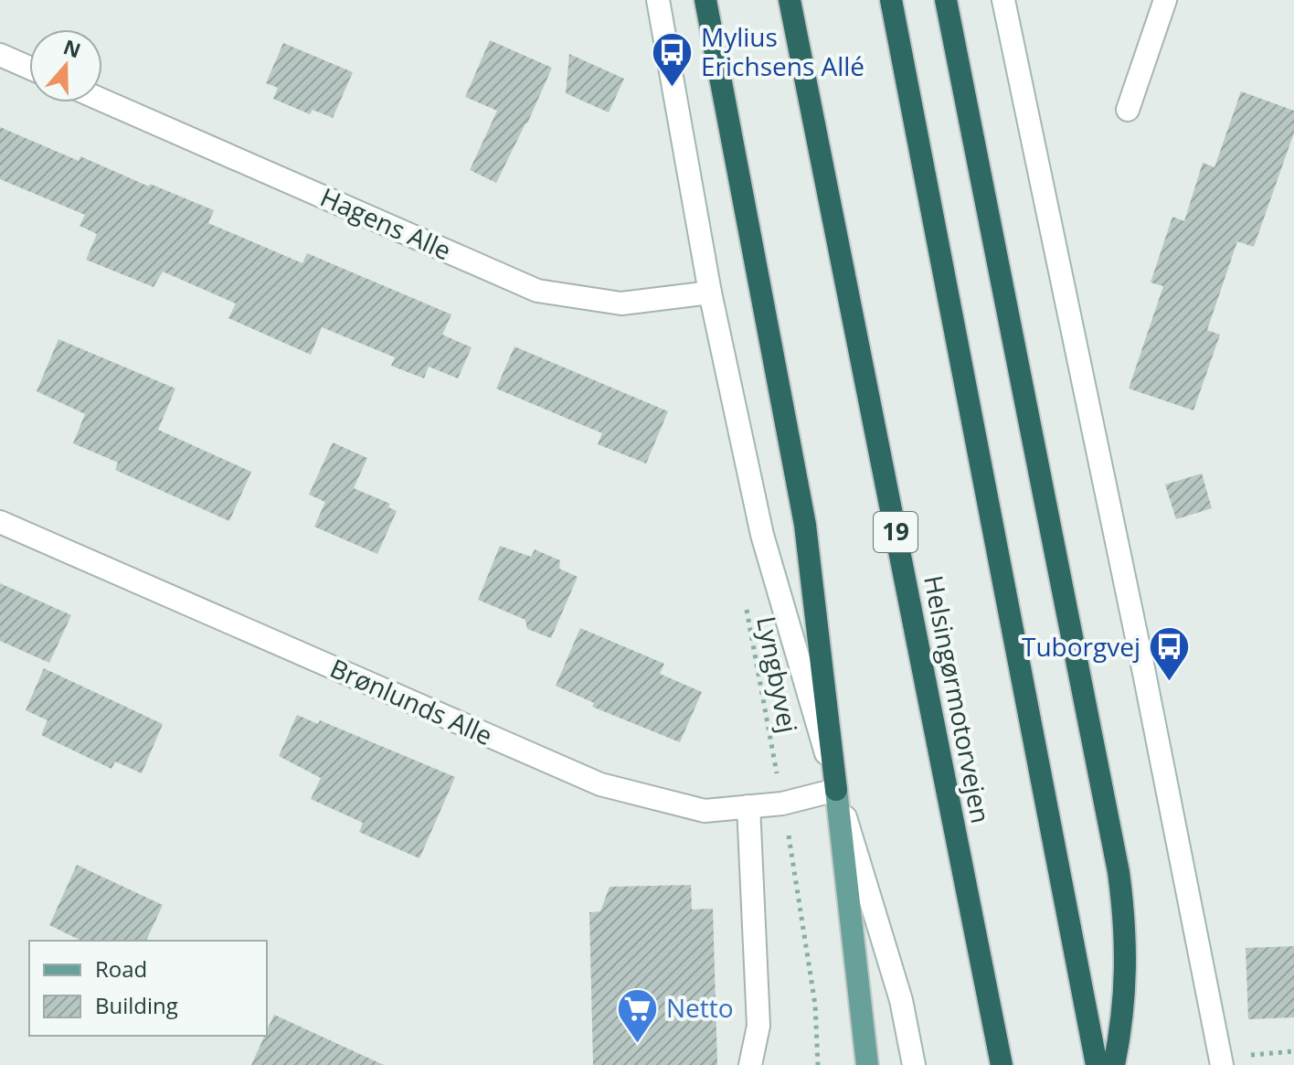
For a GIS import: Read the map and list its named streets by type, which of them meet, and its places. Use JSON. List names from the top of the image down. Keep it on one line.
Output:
{"streets":{"highway":["19","Helsingørmotorvejen"],"street":["Hagens Alle","Brønlunds Alle"],"path":["Lyngbyvej"]},"crossings":[["Lyngbyvej","Brønlunds Alle"]],"places":{"bus stop":["Mylius Erichsens Allé","Tuborgvej"],"supermarket":["Netto"]},"legend":["Road","Building"],"north":"top"}
